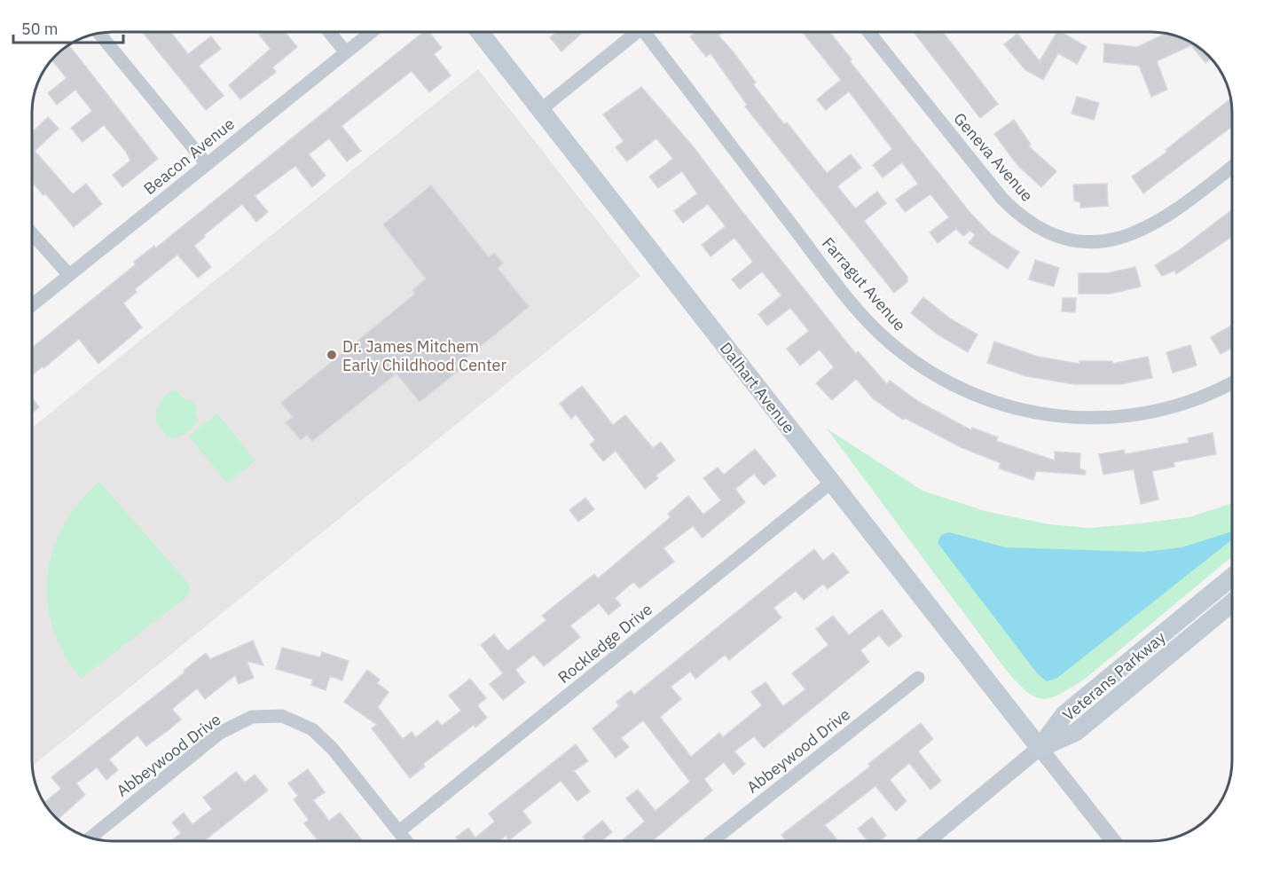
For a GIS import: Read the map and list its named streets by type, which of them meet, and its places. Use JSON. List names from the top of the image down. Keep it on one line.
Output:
{"streets":{"main road":["Dalhart Avenue","Veterans Parkway"],"street":["Beacon Avenue","Geneva Avenue","Farragut Avenue","Rockledge Drive","Abbeywood Drive"]},"crossings":[["Dalhart Avenue","Rockledge Drive"],["Dalhart Avenue","Veterans Parkway"],["Rockledge Drive","Abbeywood Drive"]],"places":["Dr. James Mitchem Early Childhood Center"],"scale_bar":"50 m"}
